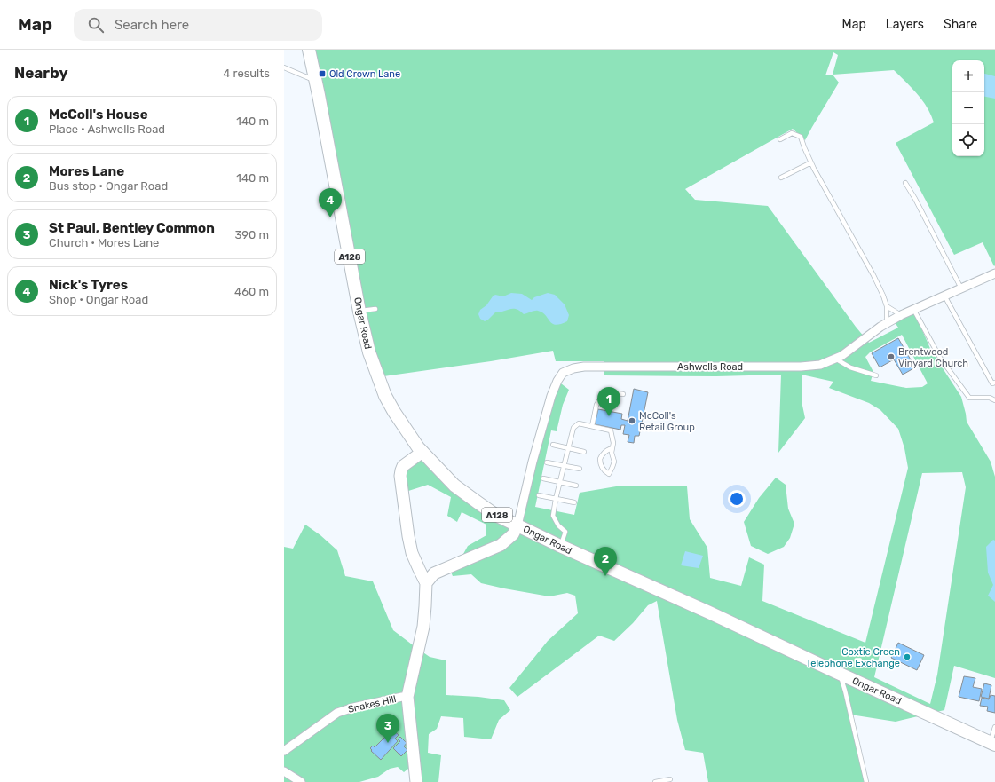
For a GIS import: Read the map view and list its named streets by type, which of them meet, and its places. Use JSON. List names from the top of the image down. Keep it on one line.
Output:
{"streets":{"main road":["A128","Ongar Road"],"street":["Ashwells Road","Snakes Hill"]},"crossings":[["Ongar Road","Ashwells Road"]],"places":{"transit":["Old Crown Lane"],"other":["Brentwood Vinyard Church","McColl's Retail Group","Coxtie Green Telephone Exchange"]},"page":{"header":"Map","search":"Search here","nav":["Map","Layers","Share"],"heading":["Nearby","4 results"],"map_buttons":["+","−"],"list":[{"mark":"1","name":"McColl's House","note":"Place · Ashwells Road","value":"140 m"},{"mark":"2","name":"Mores Lane","note":"Bus stop · Ongar Road","value":"140 m"},{"mark":"3","name":"St Paul, Bentley Common","note":"Church · Mores Lane","value":"390 m"},{"mark":"4","name":"Nick's Tyres","note":"Shop · Ongar Road","value":"460 m"}],"pins":["4","1","2","3"]}}
